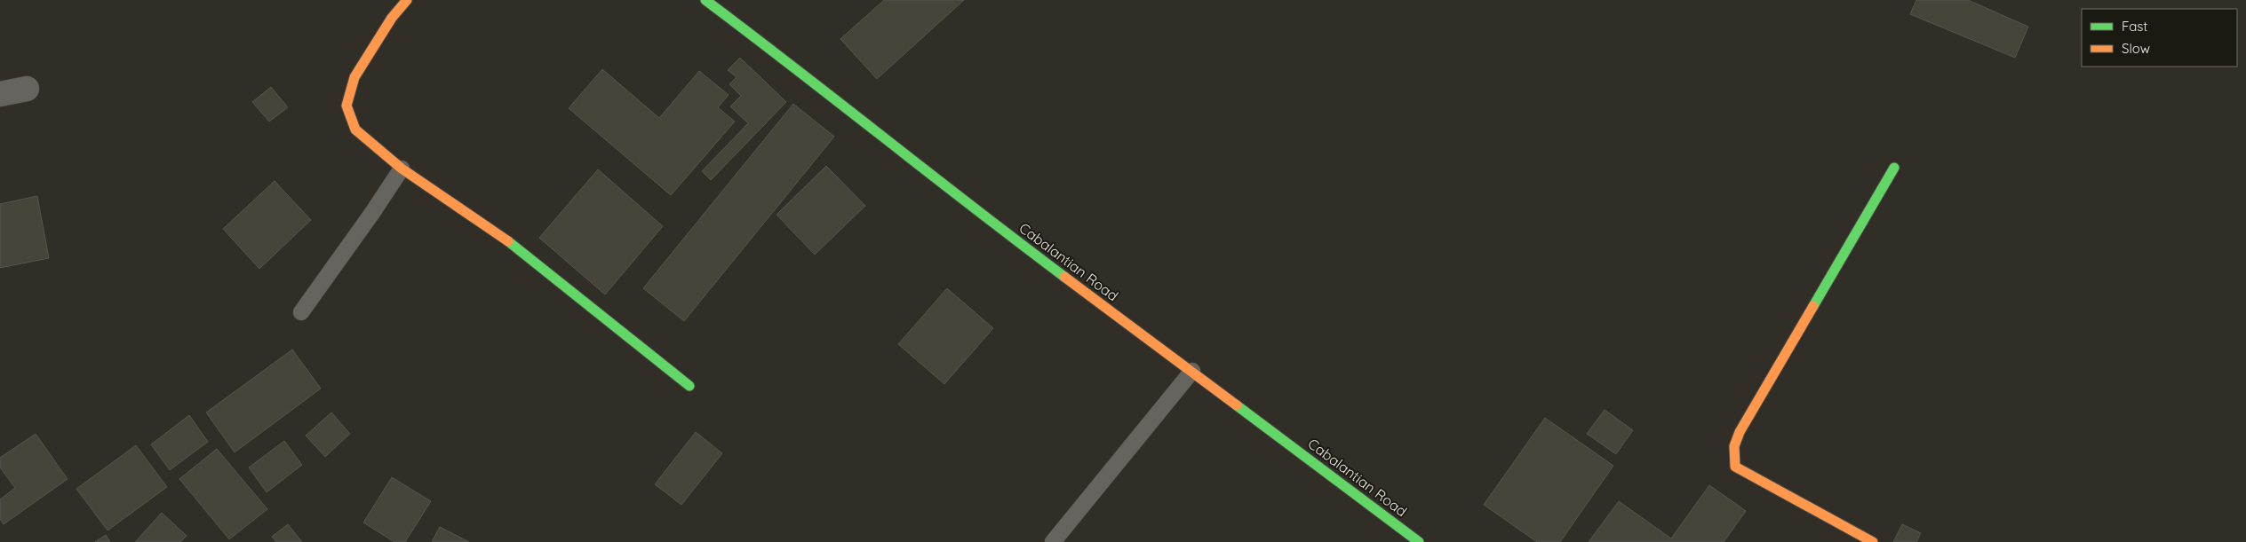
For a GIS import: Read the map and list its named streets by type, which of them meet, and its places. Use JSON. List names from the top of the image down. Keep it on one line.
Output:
{"streets":{"street":["Cabalantian Road"]},"legend":["Fast","Slow"]}
